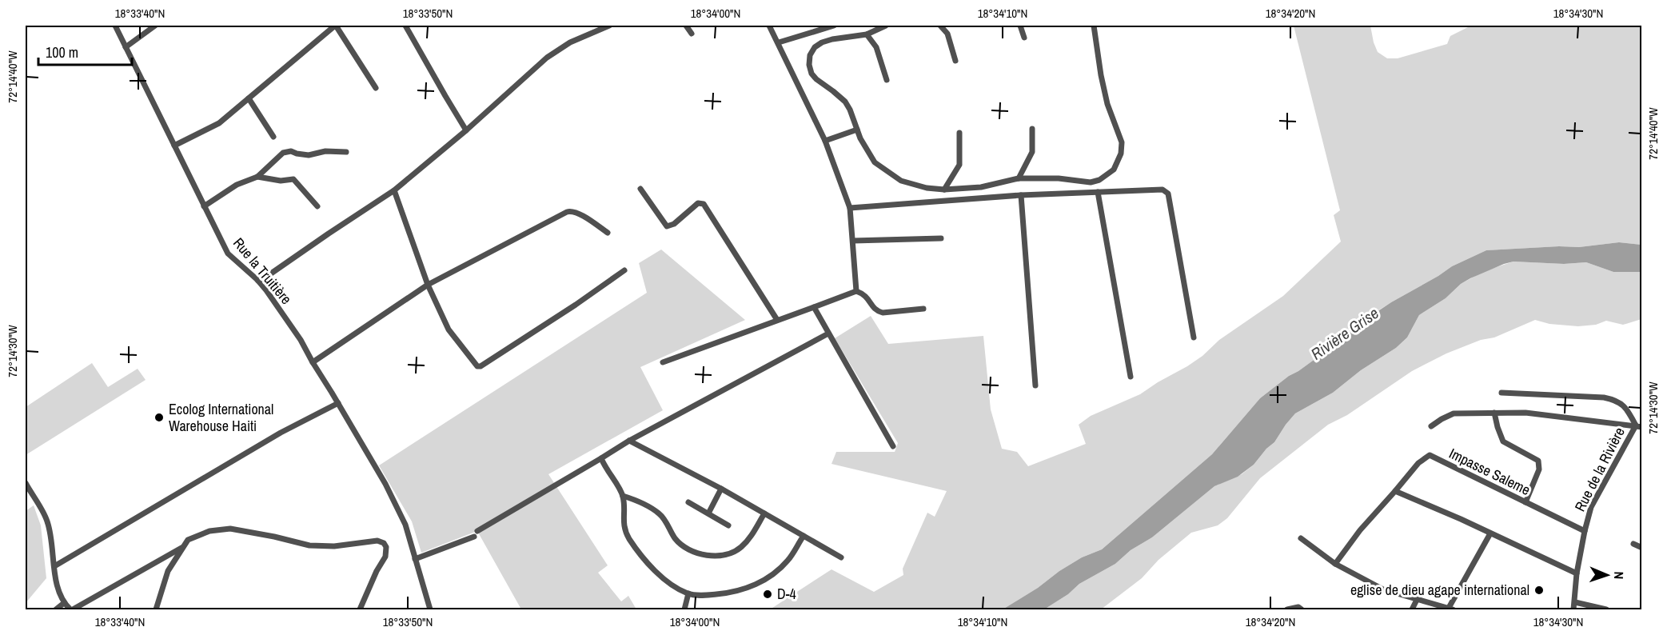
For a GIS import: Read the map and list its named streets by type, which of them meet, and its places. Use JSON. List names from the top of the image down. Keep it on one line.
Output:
{"streets":{"street":["Rue la Truitière","Rue de la Rivière","Impasse Saleme"]},"crossings":[["Rue de la Rivière","Impasse Saleme"]],"water":["Rivière Grise"],"places":["Ecolog International Warehouse Haiti","eglise de dieu agape international","D-4"],"scale_bar":"100 m","north":"right","coordinates":["18°33'40\"N","18°33'50\"N","18°34'00\"N","18°34'10\"N","18°34'20\"N","18°34'30\"N","72°14'40\"W","72°14'30\"W"]}
